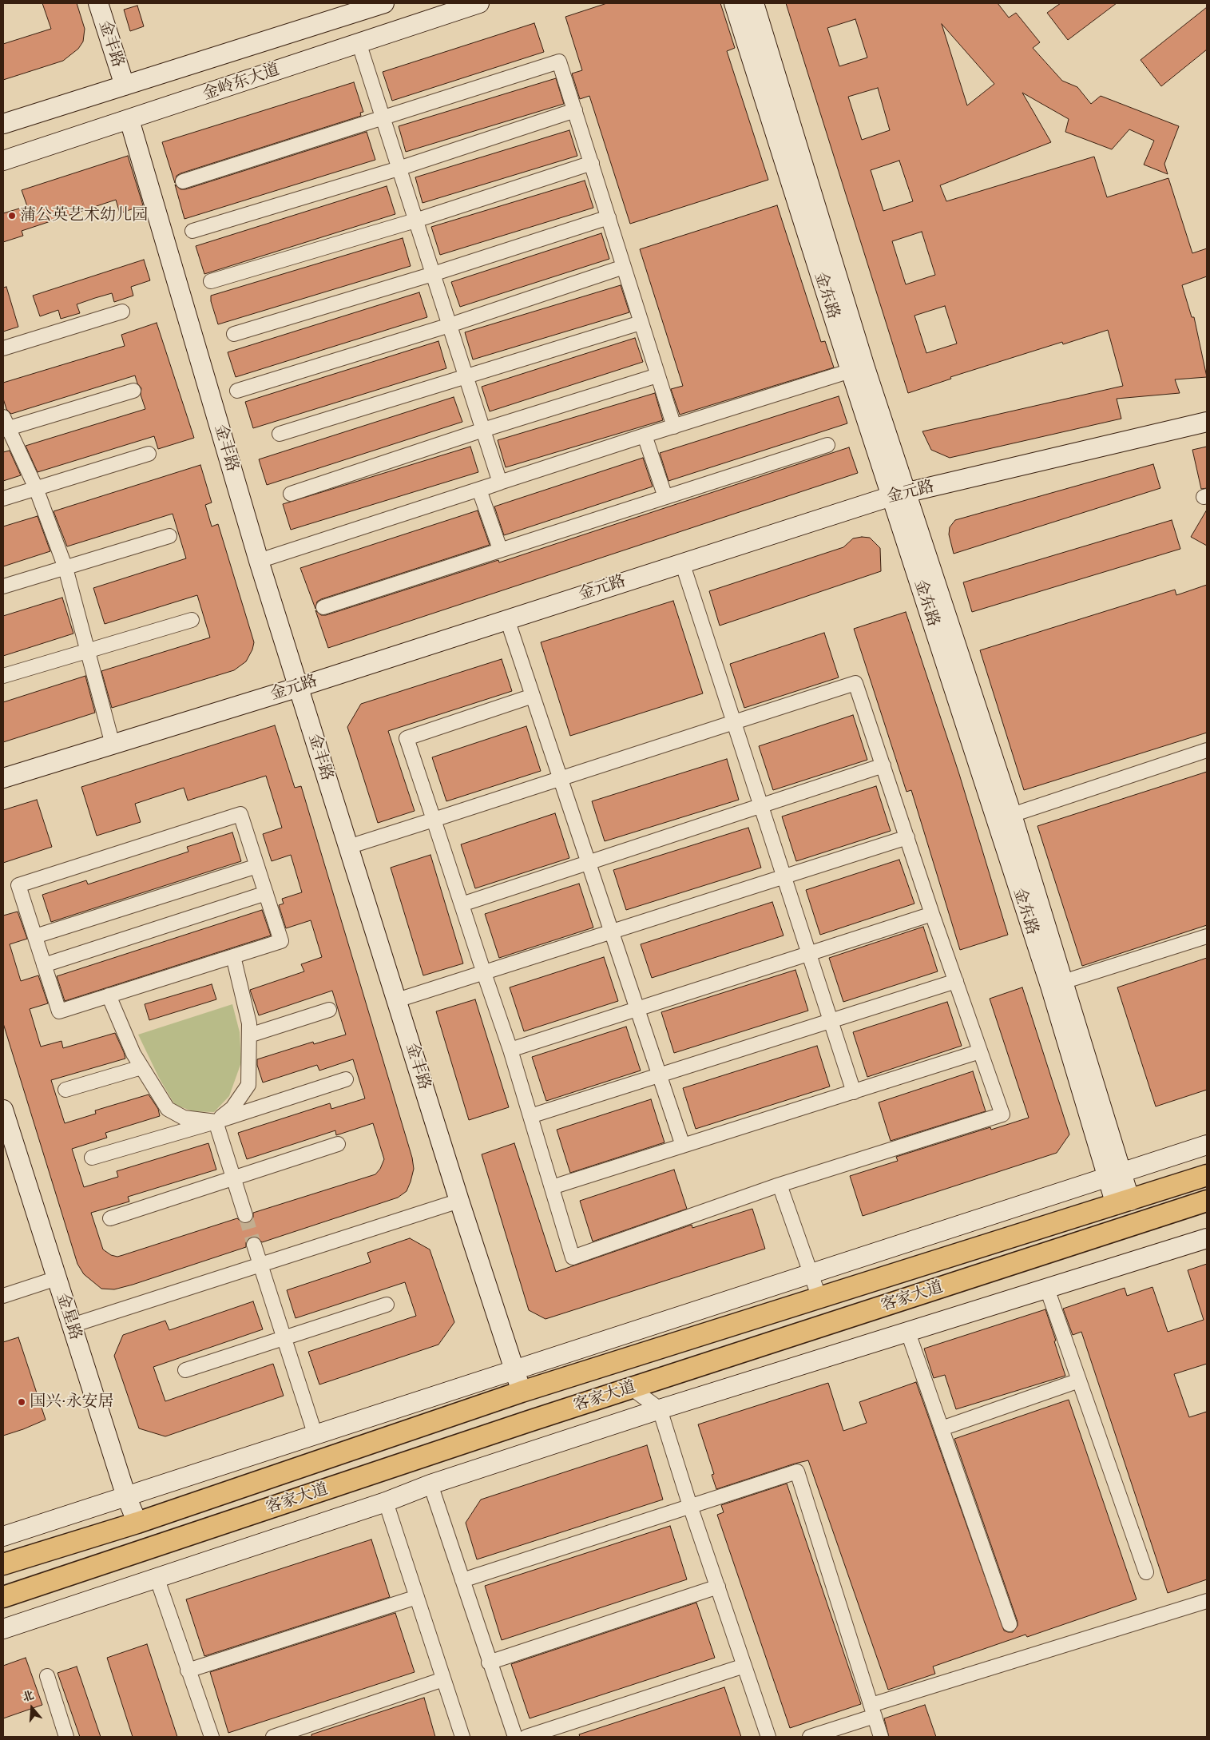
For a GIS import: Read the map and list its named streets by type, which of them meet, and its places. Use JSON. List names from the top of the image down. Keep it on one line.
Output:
{"streets":{"main road":["客家大道"],"street":["金丰路","金岭东大道","金东路","金元路","金星路"]},"crossings":[["金丰路","金岭东大道"],["金丰路","金元路"],["金丰路","客家大道"],["金东路","金元路"],["金东路","客家大道"],["客家大道","金星路"]],"places":["蒲公英艺术幼儿园","国兴·永安居"],"north":"top"}
